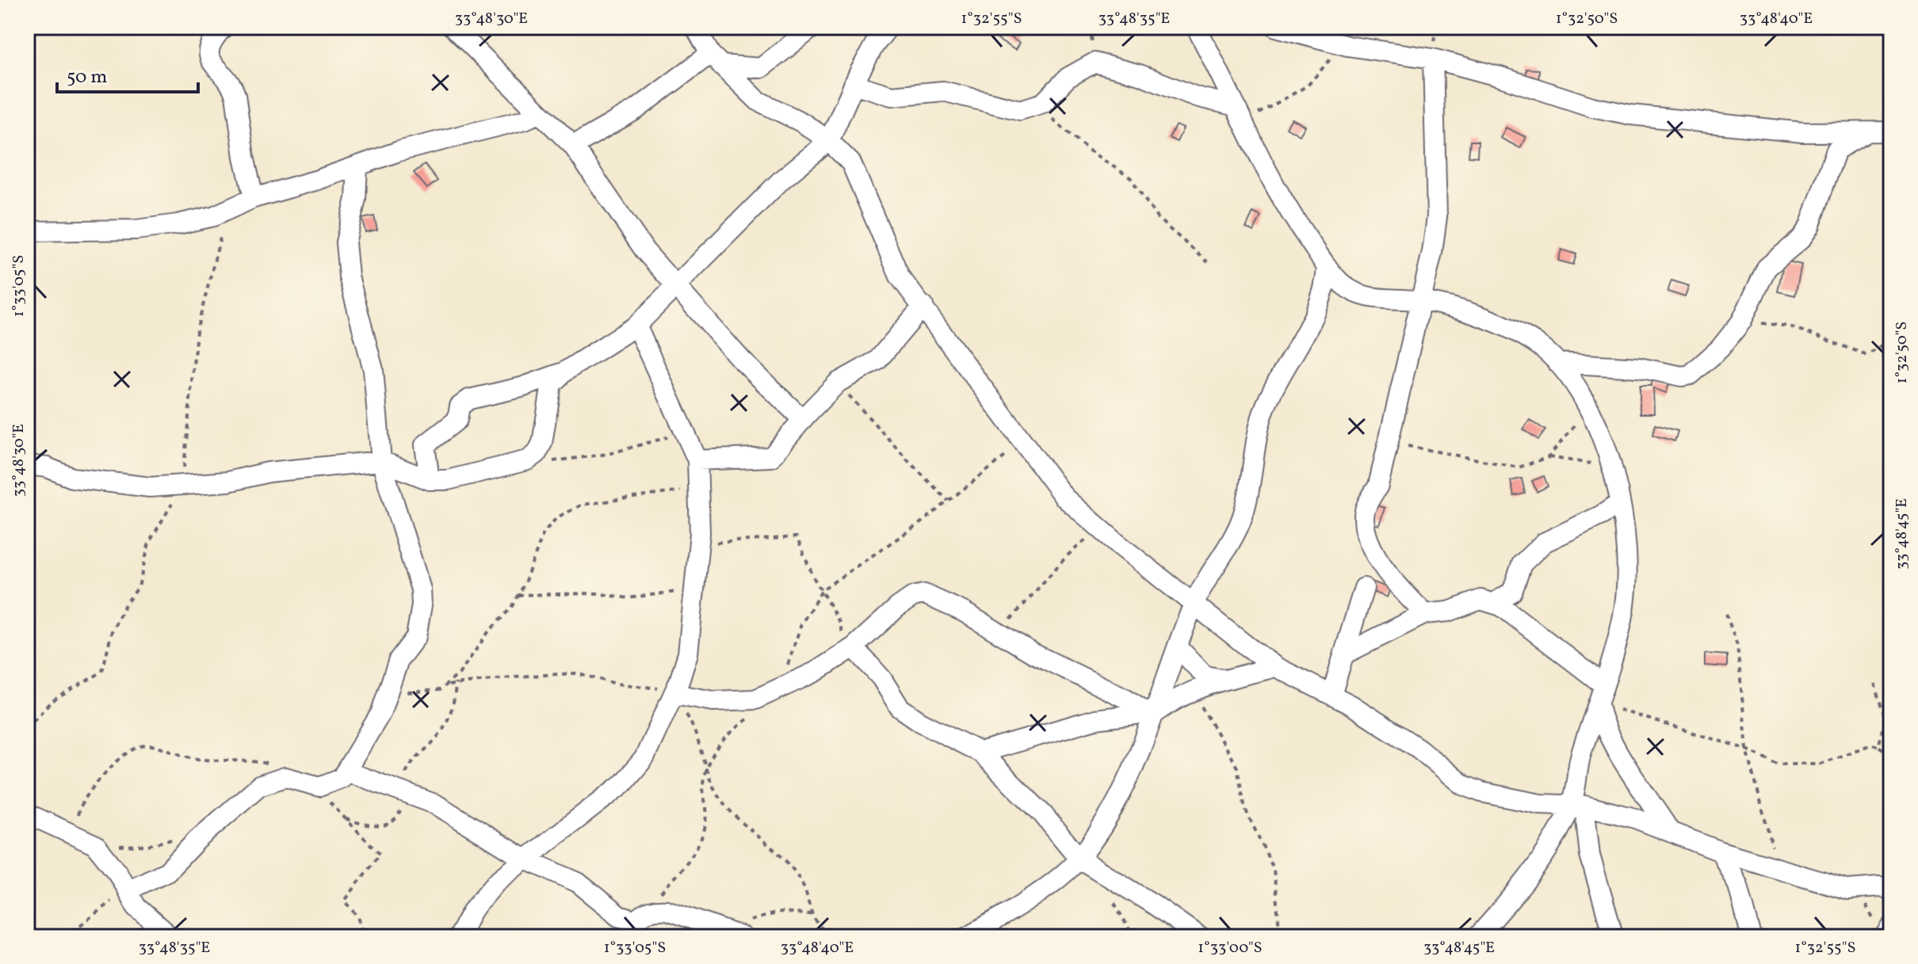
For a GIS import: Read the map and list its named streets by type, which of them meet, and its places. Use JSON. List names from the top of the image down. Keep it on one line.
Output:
{"scale_bar":"50 m","coordinates":["33°48'30\"E","1°32'55\"S","33°48'35\"E","1°32'50\"S","33°48'40\"E","1°33'05\"S","33°48'45\"E","1°33'00\"S"]}
